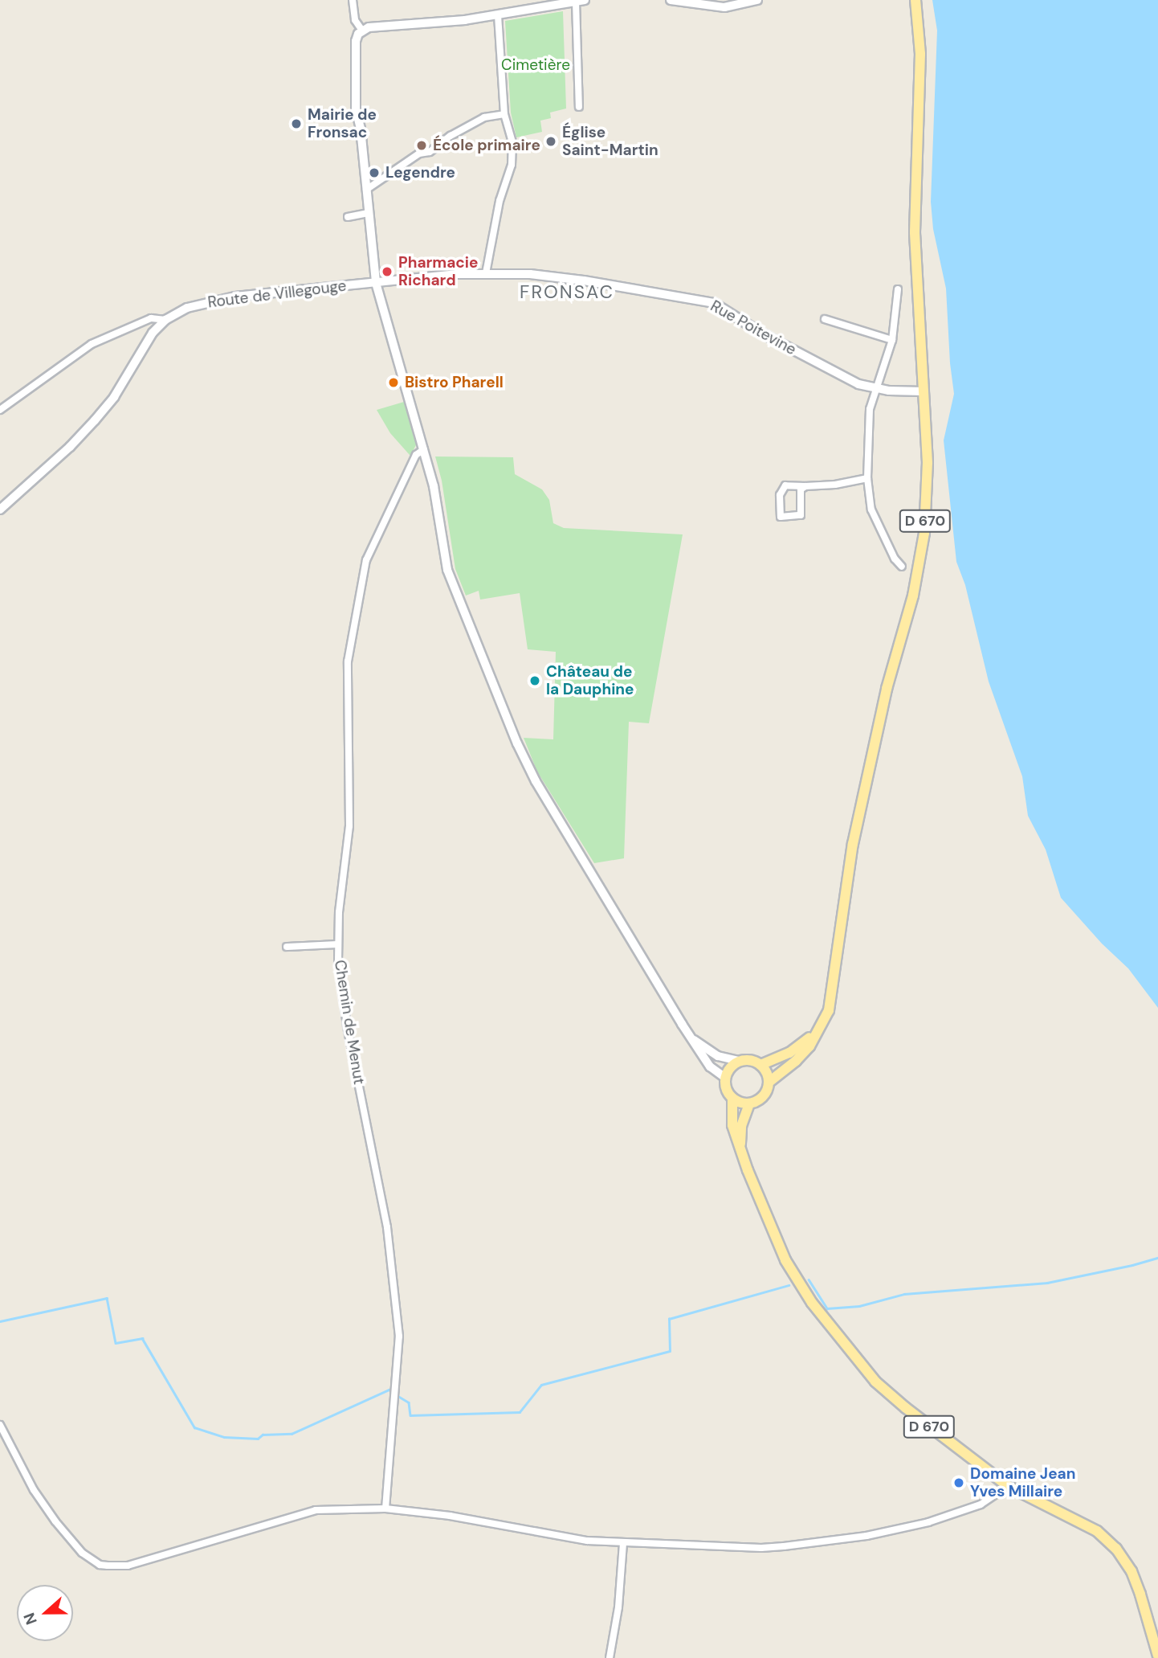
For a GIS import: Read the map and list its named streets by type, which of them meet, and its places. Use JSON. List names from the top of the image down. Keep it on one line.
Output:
{"streets":{"main road":["D 670"],"street":["Route de Villegouge","Rue Poitevine","Chemin de Menut"]},"crossings":[["Route de Villegouge","Rue Poitevine"],["Rue Poitevine","D 670"]],"districts":["FRONSAC"],"parks":["Cimetière"],"places":["Mairie de Fronsac","Église Saint-Martin","École primaire","Legendre","Pharmacie Richard","Bistro Pharell","Château de la Dauphine","Domaine Jean Yves Millaire"],"north":"left"}
